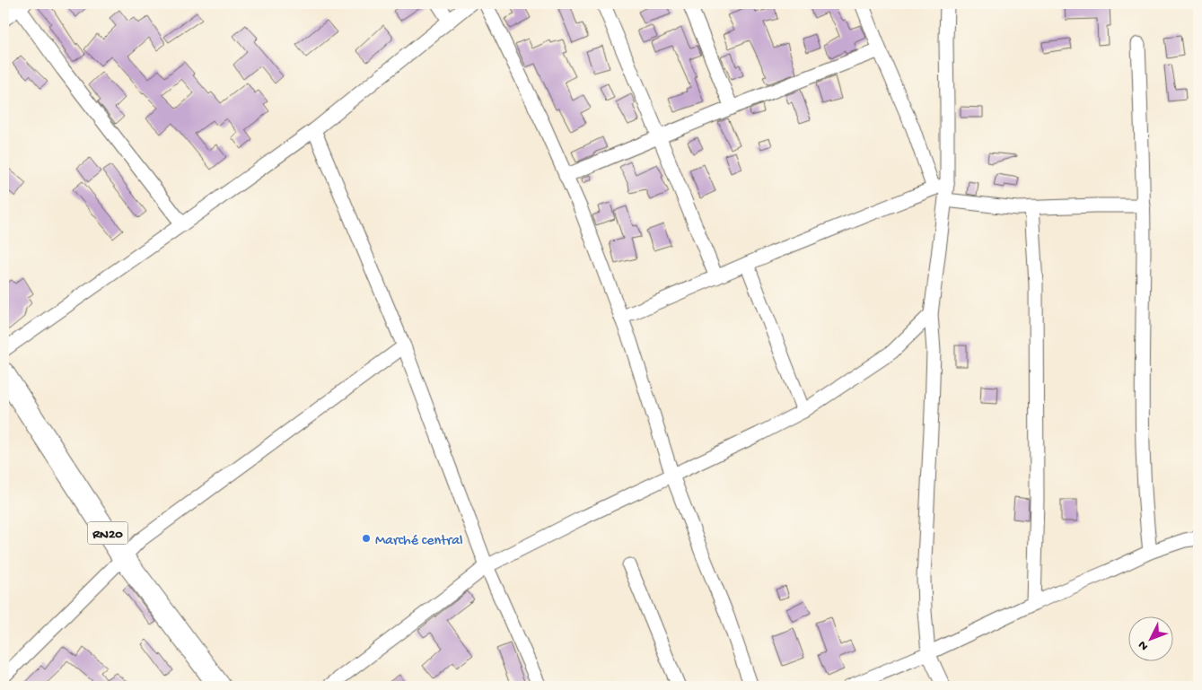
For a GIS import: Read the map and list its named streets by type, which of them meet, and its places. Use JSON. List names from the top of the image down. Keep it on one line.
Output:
{"streets":{"main road":["RN20"]},"places":["Marché central"],"north":"bottom left"}
